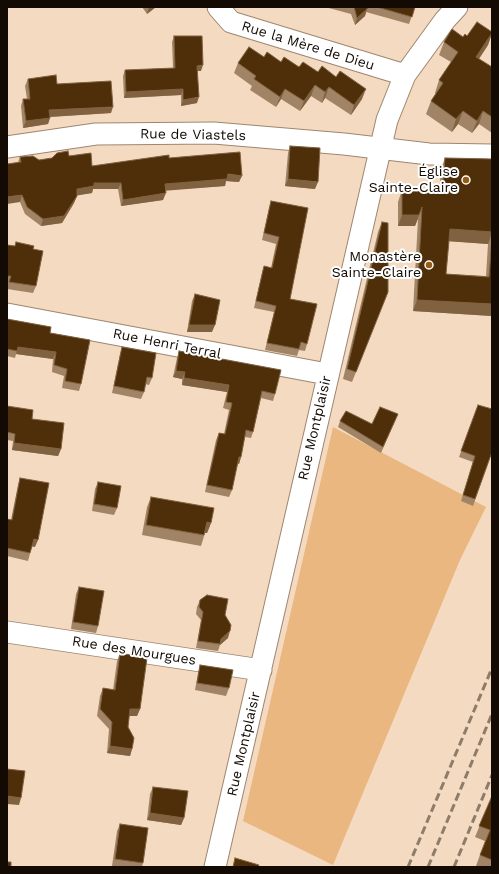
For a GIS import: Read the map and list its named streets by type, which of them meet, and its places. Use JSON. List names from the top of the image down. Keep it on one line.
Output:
{"streets":{"street":["Rue la Mère de Dieu","Rue de Viastels","Rue Henri Terral","Rue Montplaisir","Rue des Mourgues"]},"crossings":[["Rue la Mère de Dieu","Rue Montplaisir"],["Rue de Viastels","Rue Montplaisir"],["Rue Henri Terral","Rue Montplaisir"],["Rue Montplaisir","Rue des Mourgues"]],"places":["Église Sainte-Claire","Monastère Sainte-Claire"]}
